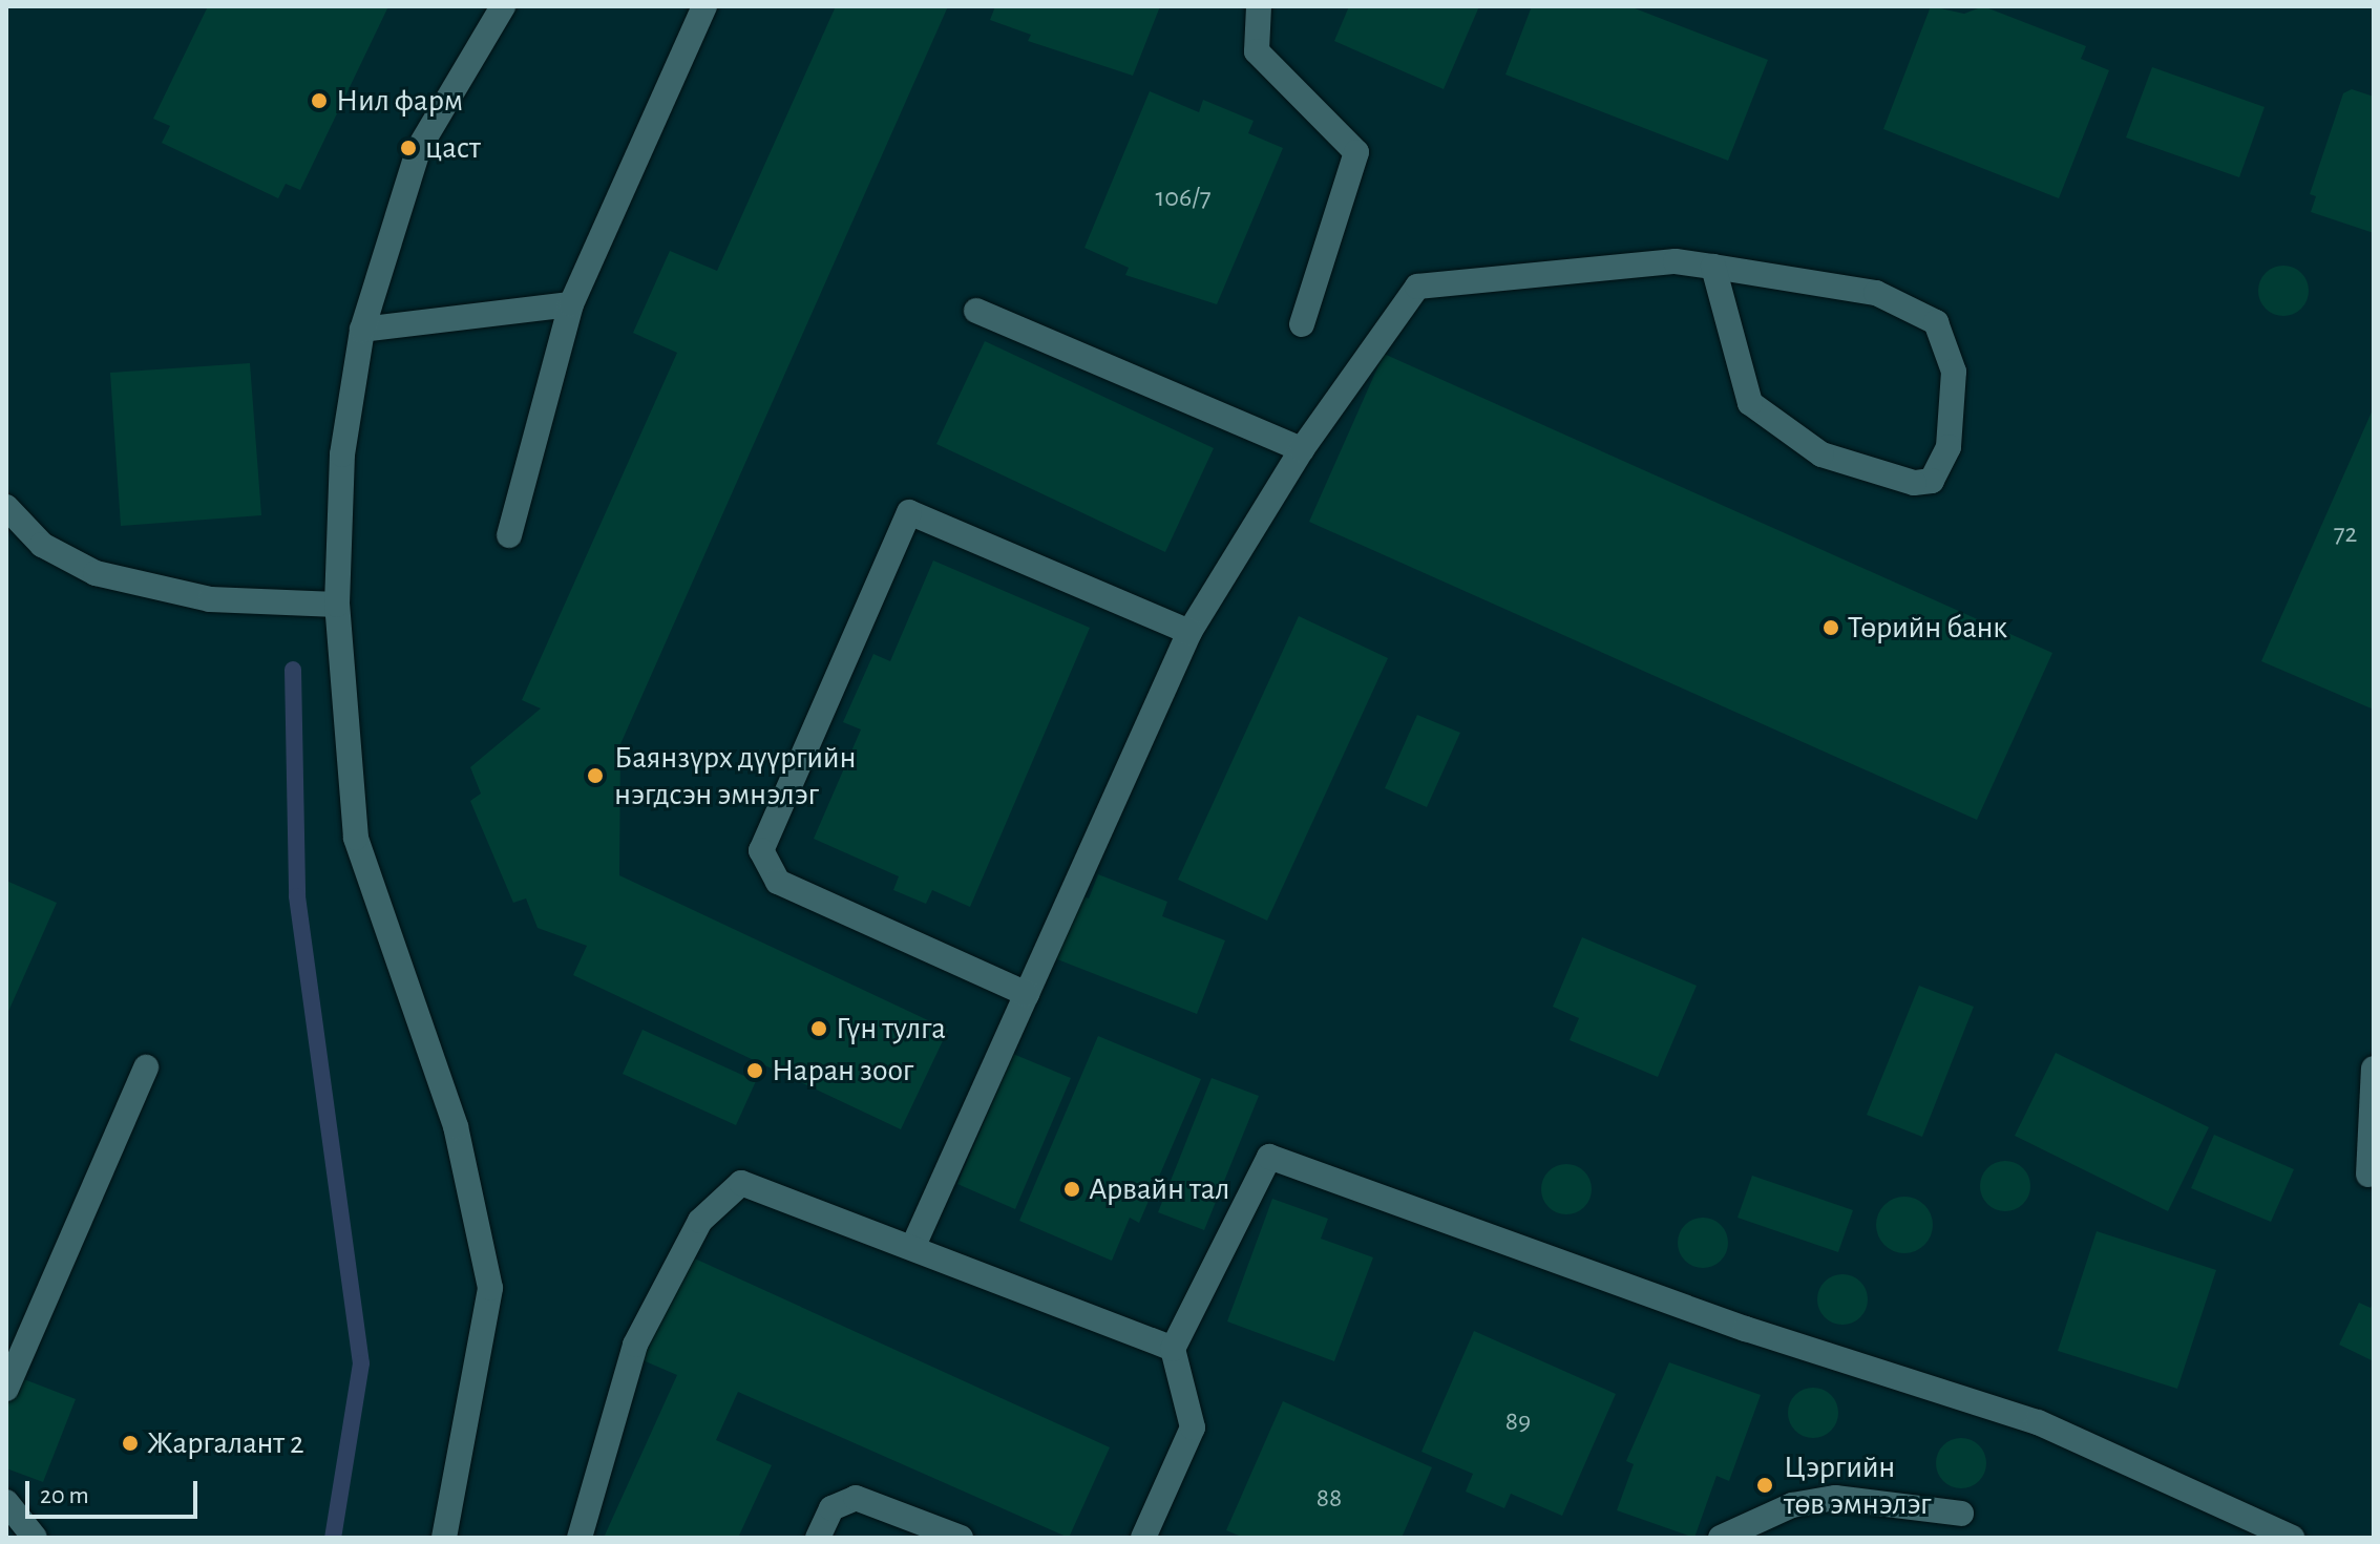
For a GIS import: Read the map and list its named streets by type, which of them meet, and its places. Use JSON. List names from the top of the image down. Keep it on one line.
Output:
{"places":["Нил фарм","цаст","Төрийн банк","Баянзүрх дүүргийн нэгдсэн эмнэлэг","Гүн тулга","Наран зоог","Арвайн тал","Жаргалант 2","Цэргийн төв эмнэлэг"],"house_numbers":["106/7","72","89","88"],"scale_bar":"20 m"}
